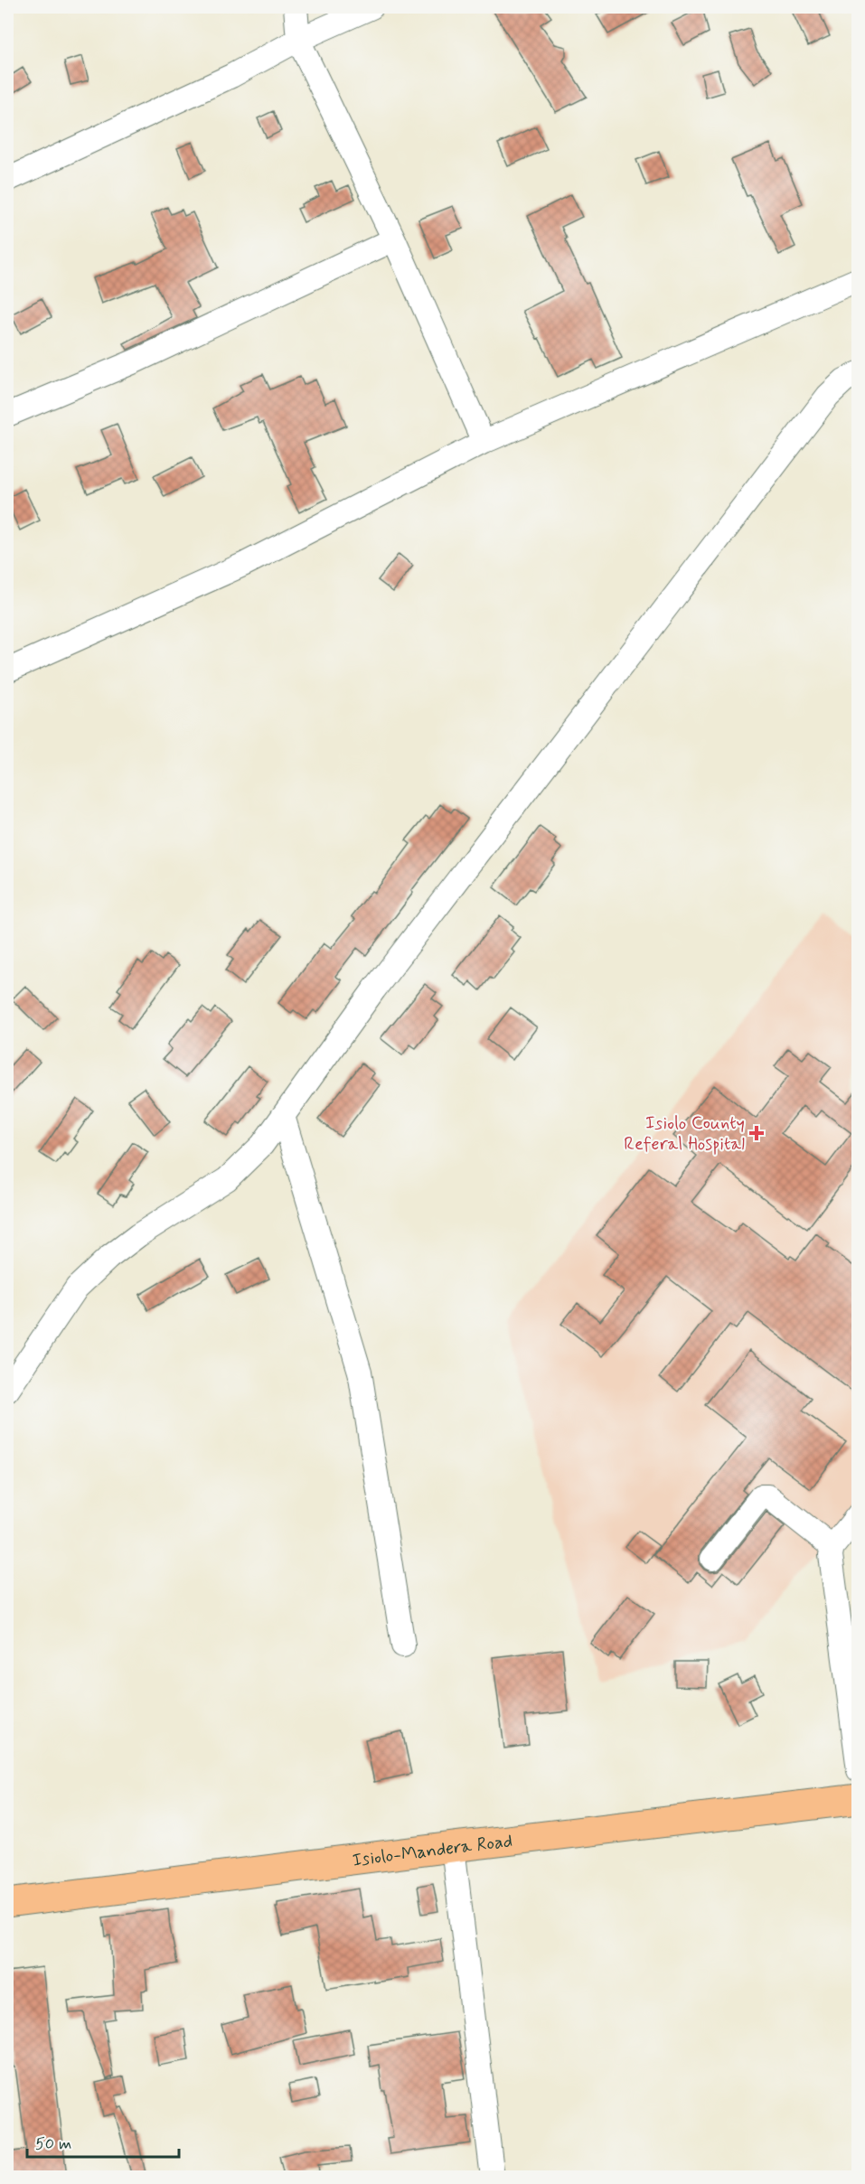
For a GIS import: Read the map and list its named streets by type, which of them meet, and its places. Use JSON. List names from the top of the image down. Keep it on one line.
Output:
{"streets":{"highway":["Isiolo-Mandera Road"]},"places":{"health":["Isiolo County Referal Hospital"]},"scale_bar":"50 m"}
